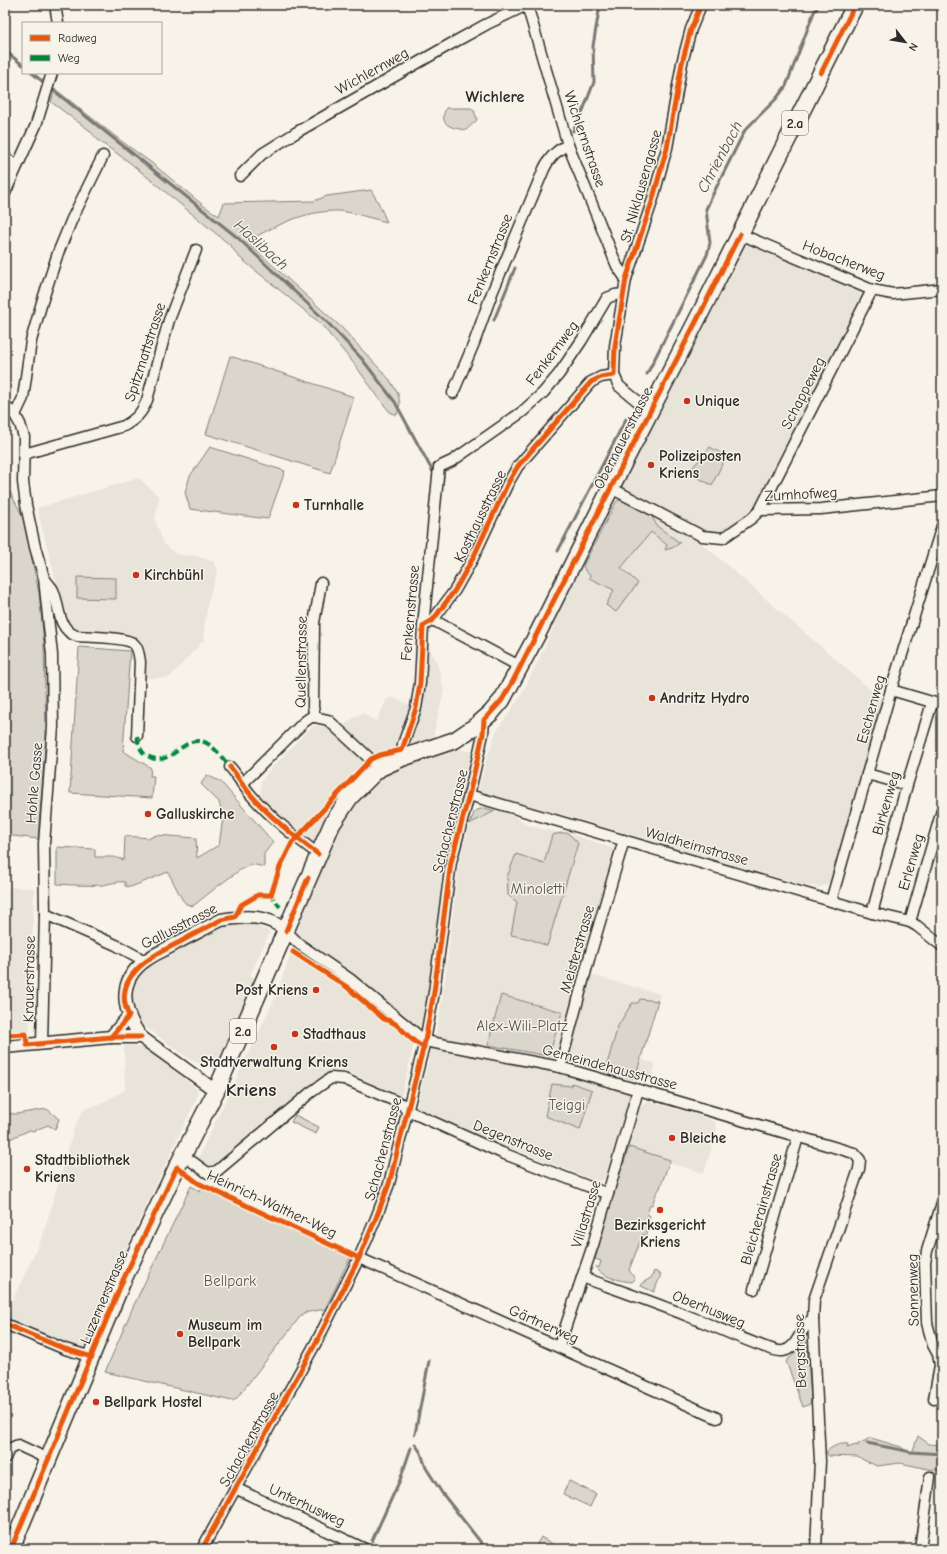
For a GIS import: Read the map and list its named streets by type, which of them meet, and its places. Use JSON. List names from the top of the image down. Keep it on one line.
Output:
{"streets":{"main road":["2.a","Obernauerstrasse","Luzernerstrasse"],"street":["Wichlernweg","Wichlernstrasse","St. Niklausengasse","Fenkernstrasse","Hobacherweg","Spitzmattstrasse","Fenkernweg","Schappeweg","Zumhofweg","Kosthausstrasse","Quellenstrasse","Eschenweg","Hohle Gasse","Birkenweg","Schachenstrasse","Waldheimstrasse","Erlenweg","Gallusstrasse","Meisterstrasse","Krauerstrasse","Gemeindehausstrasse","Degenstrasse","Bleicherainstrasse","Villastrasse","Sonnenweg","Oberhusweg","Gärtnerweg","Bergstrasse","Unterhusweg"],"cycle path":["Heinrich-Walther-Weg"]},"crossings":[["Wichlernweg","Wichlernstrasse"],["Wichlernstrasse","St. Niklausengasse"],["Wichlernstrasse","Fenkernstrasse"],["St. Niklausengasse","Fenkernweg"],["St. Niklausengasse","Kosthausstrasse"],["Fenkernstrasse","Fenkernweg"],["Fenkernstrasse","Kosthausstrasse"],["Fenkernstrasse","Luzernerstrasse"],["Hobacherweg","Schappeweg"],["Hobacherweg","Obernauerstrasse"],["Spitzmattstrasse","Hohle Gasse"],["Schappeweg","Zumhofweg"],["Obernauerstrasse","Zumhofweg"],["Obernauerstrasse","Luzernerstrasse"],["Quellenstrasse","Luzernerstrasse"],["Eschenweg","Waldheimstrasse"],["Hohle Gasse","Krauerstrasse"],["Birkenweg","Waldheimstrasse"],["Schachenstrasse","Waldheimstrasse"],["Schachenstrasse","Gemeindehausstrasse"],["Schachenstrasse","Degenstrasse"],["Schachenstrasse","Luzernerstrasse"],["Schachenstrasse","Gärtnerweg"],["Schachenstrasse","Unterhusweg"],["Waldheimstrasse","Erlenweg"],["Waldheimstrasse","Meisterstrasse"],["Gallusstrasse","Gemeindehausstrasse"],["Gallusstrasse","Luzernerstrasse"],["Meisterstrasse","Gemeindehausstrasse"],["Gemeindehausstrasse","Bleicherainstrasse"],["Gemeindehausstrasse","Villastrasse"],["Gemeindehausstrasse","Luzernerstrasse"],["Gemeindehausstrasse","Bergstrasse"],["Degenstrasse","Villastrasse"],["Degenstrasse","Luzernerstrasse"],["Villastrasse","Oberhusweg"],["Villastrasse","Gärtnerweg"],["Oberhusweg","Bergstrasse"]],"districts":["Wichlere","Kriens"],"water":["Chrienbach","Haslibach"],"parks":["Minoletti","Alex-Wili-Platz","Teiggi","Bellpark"],"places":["Unique","Polizeiposten Kriens","Turnhalle","Kirchbühl","Andritz Hydro","Galluskirche","Post Kriens","Stadthaus","Stadtverwaltung Kriens","Bleiche","Stadtbibliothek Kriens","Bezirksgericht Kriens","Museum im Bellpark","Bellpark Hostel"],"legend":["Radweg","Weg"],"north":"bottom right"}
